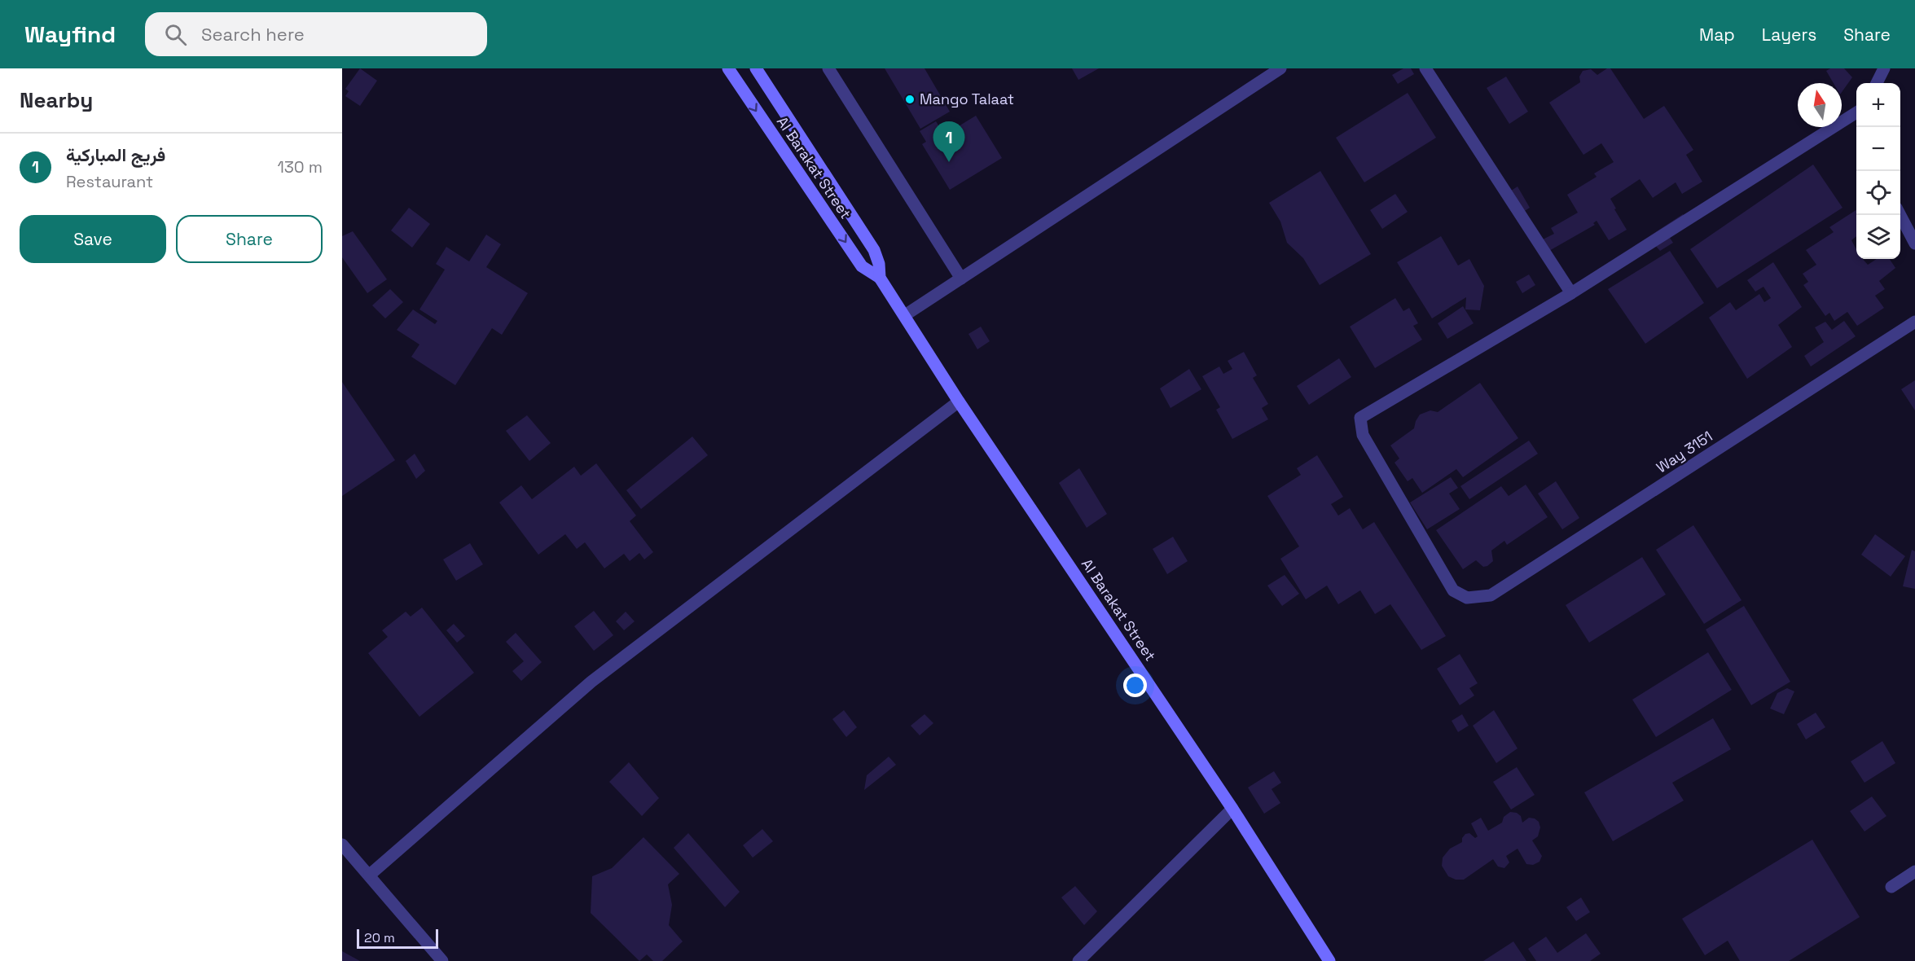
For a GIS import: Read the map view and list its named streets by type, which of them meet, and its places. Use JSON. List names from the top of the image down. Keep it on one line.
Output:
{"streets":{"street":["Al Barakat Street","Way 3151"]},"places":["Mango Talaat"],"scale_bar":"20 m","north":"top","page":{"header":"Wayfind","search":"Search here","nav":["Map","Layers","Share"],"heading":"Nearby","map_buttons":["+","−"],"pins":"1","list":[{"mark":"1","name":"فريج المباركية","note":"Restaurant","value":"130 m"}],"buttons":["Save","Share"],"scale":"20 m"}}
